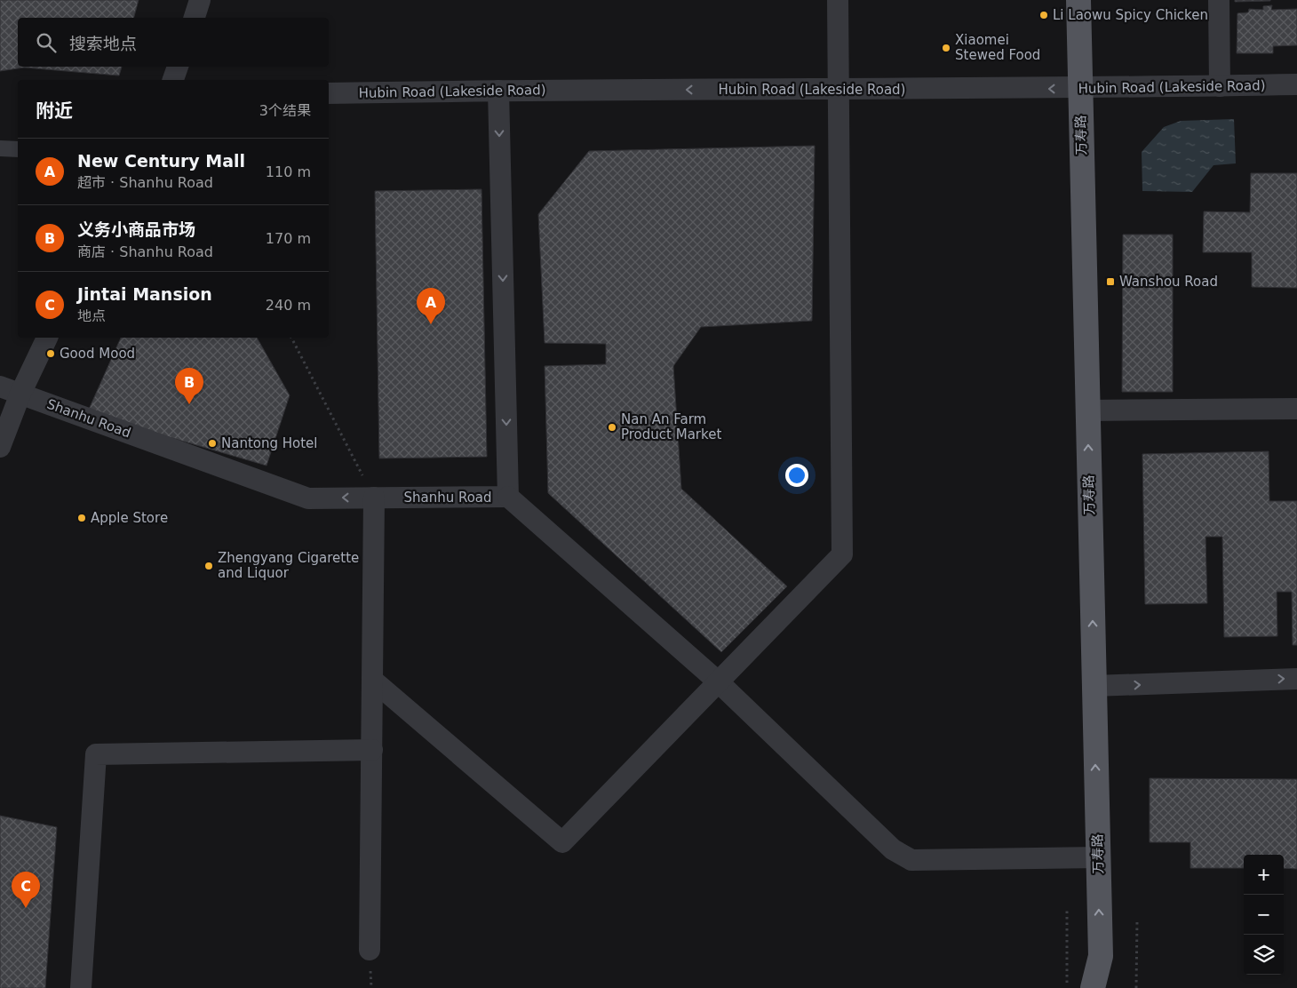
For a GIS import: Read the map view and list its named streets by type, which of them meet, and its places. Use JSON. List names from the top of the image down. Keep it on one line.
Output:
{"streets":{"main road":["万寿路"],"street":["Hubin Road (Lakeside Road)","Shanhu Road"]},"crossings":[["Hubin Road (Lakeside Road)","万寿路"],["Hubin Road (Lakeside Road)","Shanhu Road"]],"one_way":["Hubin Road (Lakeside Road)","万寿路"],"places":{"other":["Li Laowu Spicy Chicken","Xiaomei Stewed Food","Good Mood","Nan An Farm Product Market","Nantong Hotel","Apple Store","Zhengyang Cigarette and Liquor"],"transit":["Wanshou Road"]},"page":{"search":"搜索地点","heading":["附近","3个结果"],"list":[{"mark":"A","name":"New Century Mall","note":"超市 · Shanhu Road","value":"110 m"},{"mark":"B","name":"义务小商品市场","note":"商店 · Shanhu Road","value":"170 m"},{"mark":"C","name":"Jintai Mansion","note":"地点","value":"240 m"}],"pins":["A","B","C"],"map_buttons":["+","−"]}}
